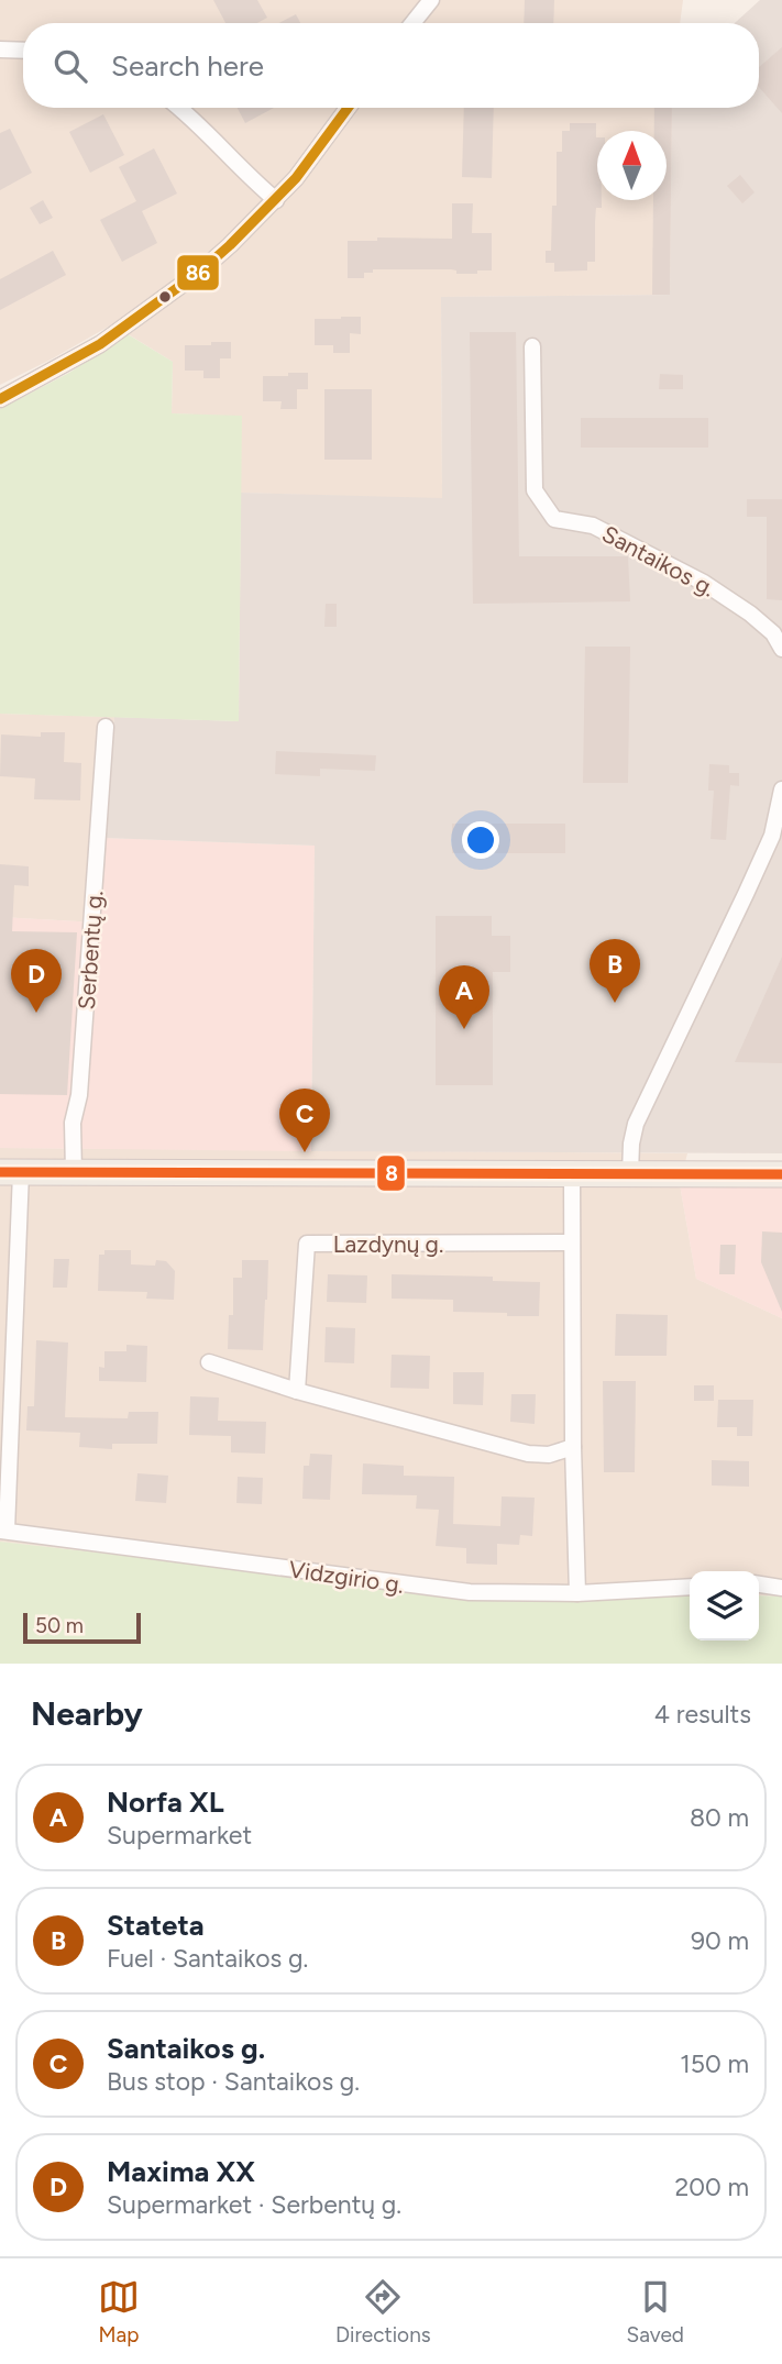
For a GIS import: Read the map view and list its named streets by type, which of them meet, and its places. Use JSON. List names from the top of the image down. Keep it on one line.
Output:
{"streets":{"street":["Santaikos g.","Serbentų g.","Lazdynų g.","Vidzgirio g."]},"lines":["transit line 86","transit line 8"],"scale_bar":"50 m","north":"top","page":{"search":"Search here","pins":["B","D","A","C"],"scale":"50 m","heading":["Nearby","4 results"],"list":[{"mark":"A","name":"Norfa XL","note":"Supermarket","value":"80 m"},{"mark":"B","name":"Stateta","note":"Fuel · Santaikos g.","value":"90 m"},{"mark":"C","name":"Santaikos g.","note":"Bus stop · Santaikos g.","value":"150 m"},{"mark":"D","name":"Maxima XX","note":"Supermarket · Serbentų g.","value":"200 m"}],"nav":["Map","Directions","Saved"]}}
